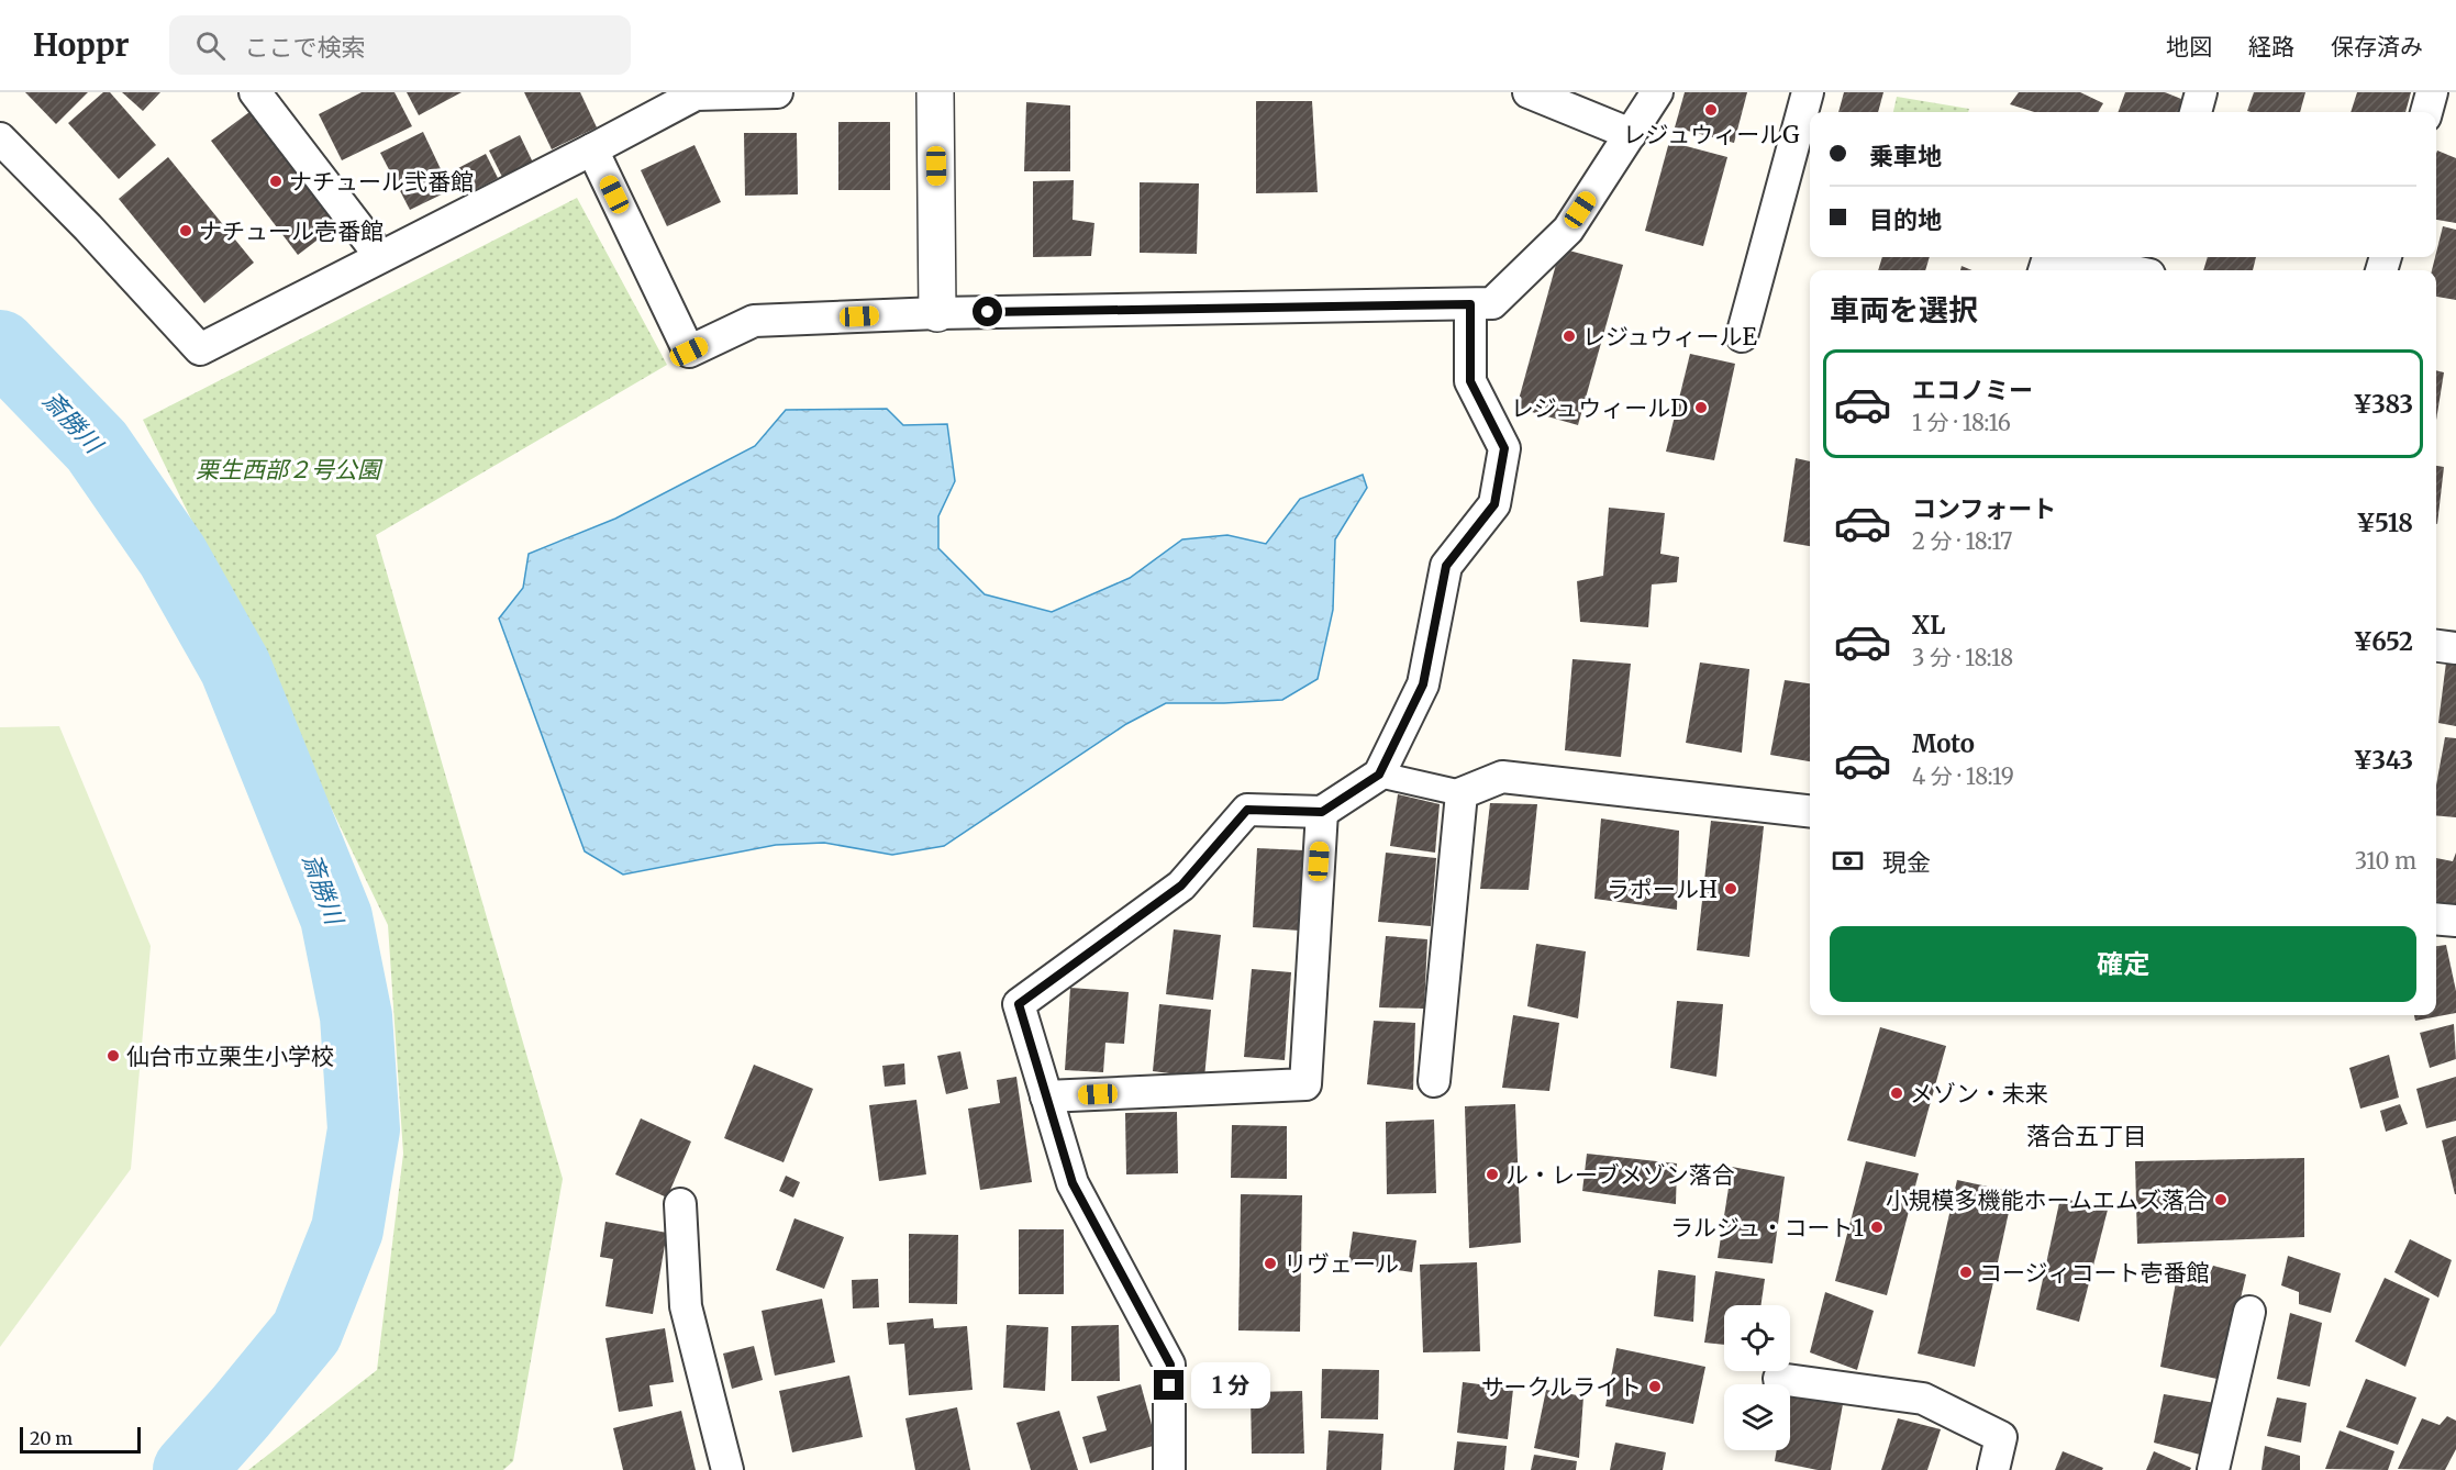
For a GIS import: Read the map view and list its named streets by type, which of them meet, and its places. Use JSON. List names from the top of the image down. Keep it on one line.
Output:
{"districts":["落合五丁目"],"water":["斎勝川"],"parks":["栗生西部２号公園"],"places":["レジュウィールG","ナチュール弐番館","ナチュール壱番館","レジュウィールE","レジュウィールD","ラポールH","仙台市立栗生小学校","メゾン・未来","ル・レーブメゾン落合","小規模多機能ホームエムズ落合","ラルジュ・コート1","リヴェール","コージィコート壱番館","サークルライト"],"scale_bar":"20 m","page":{"header":"Hoppr","search":"ここで検索","nav":["地図","経路","保存済み"],"banner":["乗車地","目的地"],"heading":"車両を選択","list":[{"name":"エコノミー","note":"1 分 · 18:16","value":"¥383"},{"name":"コンフォート","note":"2 分 · 18:17","value":"¥518"},{"name":"XL","note":"3 分 · 18:18","value":"¥652"},{"name":"Moto","note":"4 分 · 18:19","value":"¥343"}],"pay":["現金","310 m"],"buttons":"確定","bubble":"1 分","scale":"20 m"}}
